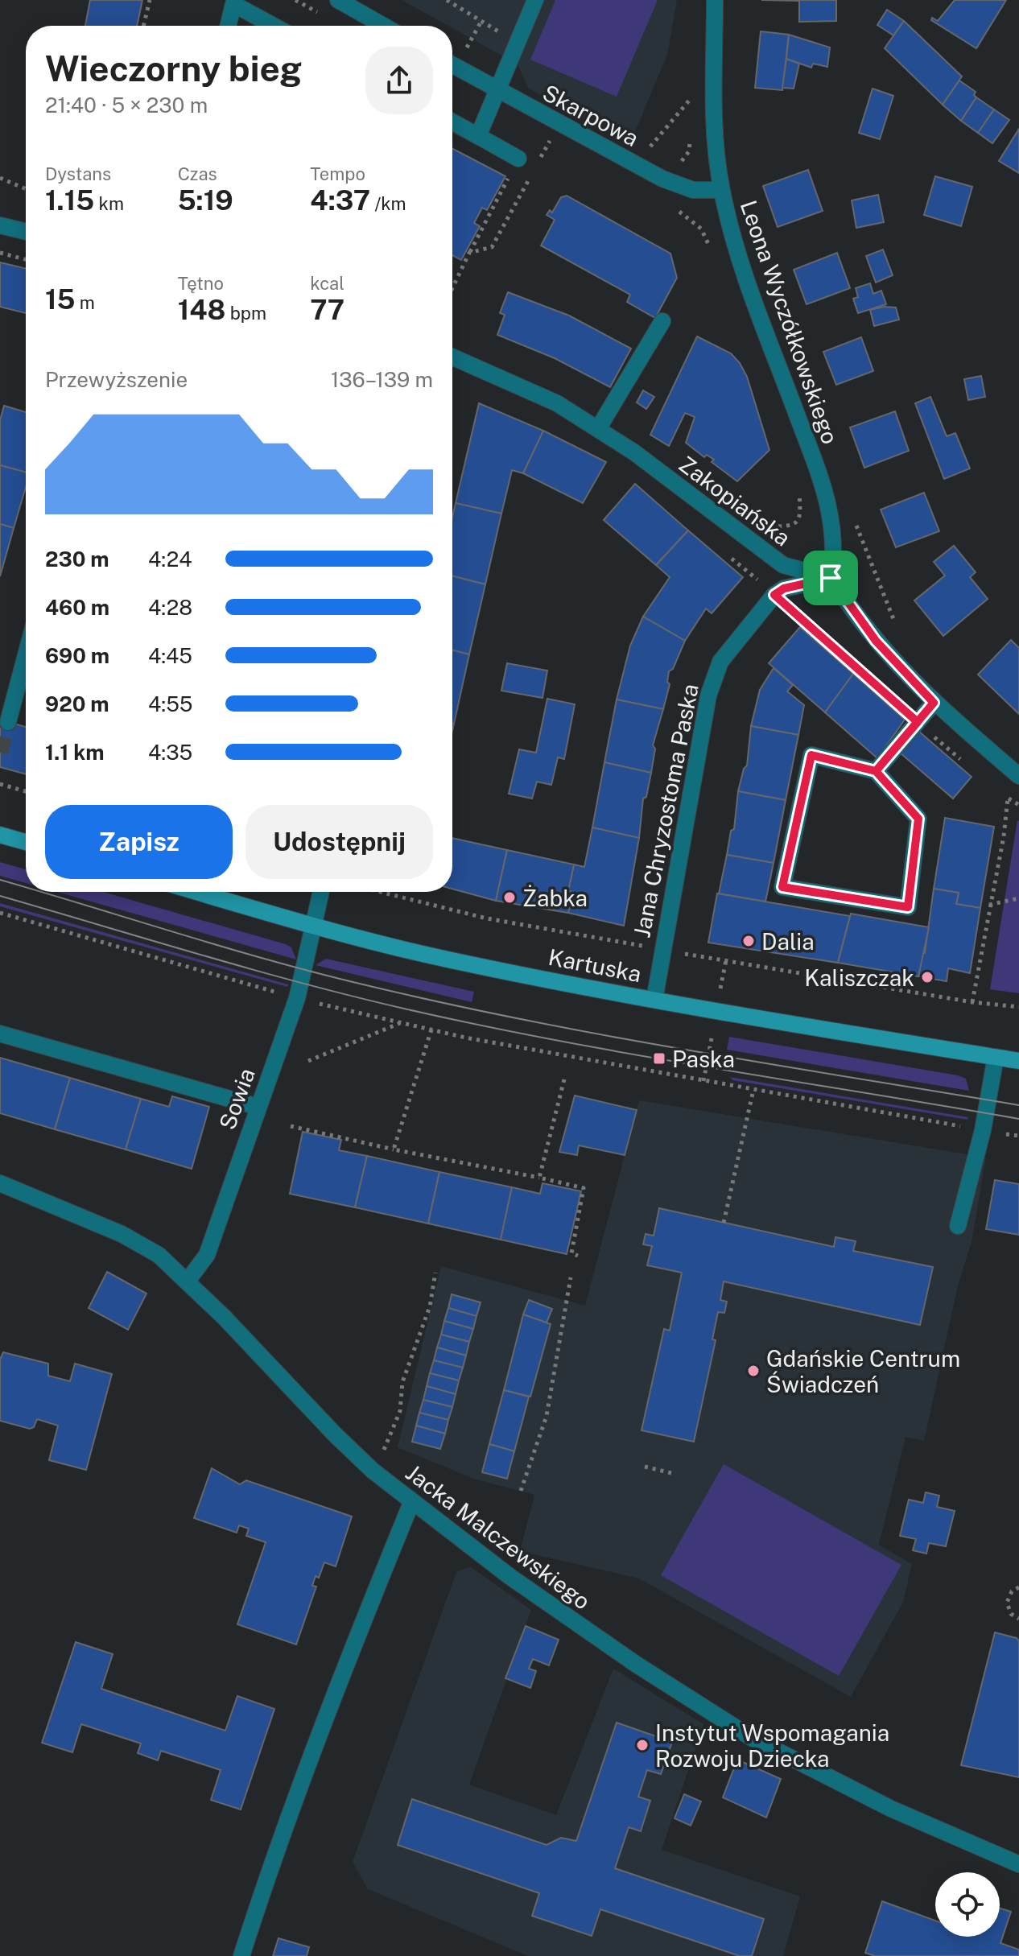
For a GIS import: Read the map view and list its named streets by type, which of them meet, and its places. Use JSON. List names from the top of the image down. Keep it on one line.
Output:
{"streets":{"main road":["Kartuska"],"street":["Skarpowa","Leona Wyczółkowskiego","Zakopiańska","Jana Chryzostoma Paska","Sowia","Jacka Malczewskiego"]},"crossings":[["Skarpowa","Leona Wyczółkowskiego"],["Leona Wyczółkowskiego","Zakopiańska"],["Jana Chryzostoma Paska","Kartuska"],["Kartuska","Sowia"],["Sowia","Jacka Malczewskiego"]],"places":{"other":["Żabka","Dalia","Kaliszczak","Gdańskie Centrum Świadczeń","Instytut Wspomagania Rozwoju Dziecka"],"transit":["Paska"]},"page":{"heading":["Wieczorny bieg","21:40 · 5 × 230 m"],"stats":[["Dystans","1.15 km"],["Czas","5:19"],["Tempo","4:37 /km"],["15 m"],["Tętno","148 bpm"],["kcal","77"]],"chart":["Przewyższenie","136–139 m"],"list":[{"name":"230 m","note":"4:24"},{"name":"460 m","note":"4:28"},{"name":"690 m","note":"4:45"},{"name":"920 m","note":"4:55"},{"name":"1.1 km","note":"4:35"}],"buttons":["Zapisz","Udostępnij"]}}
